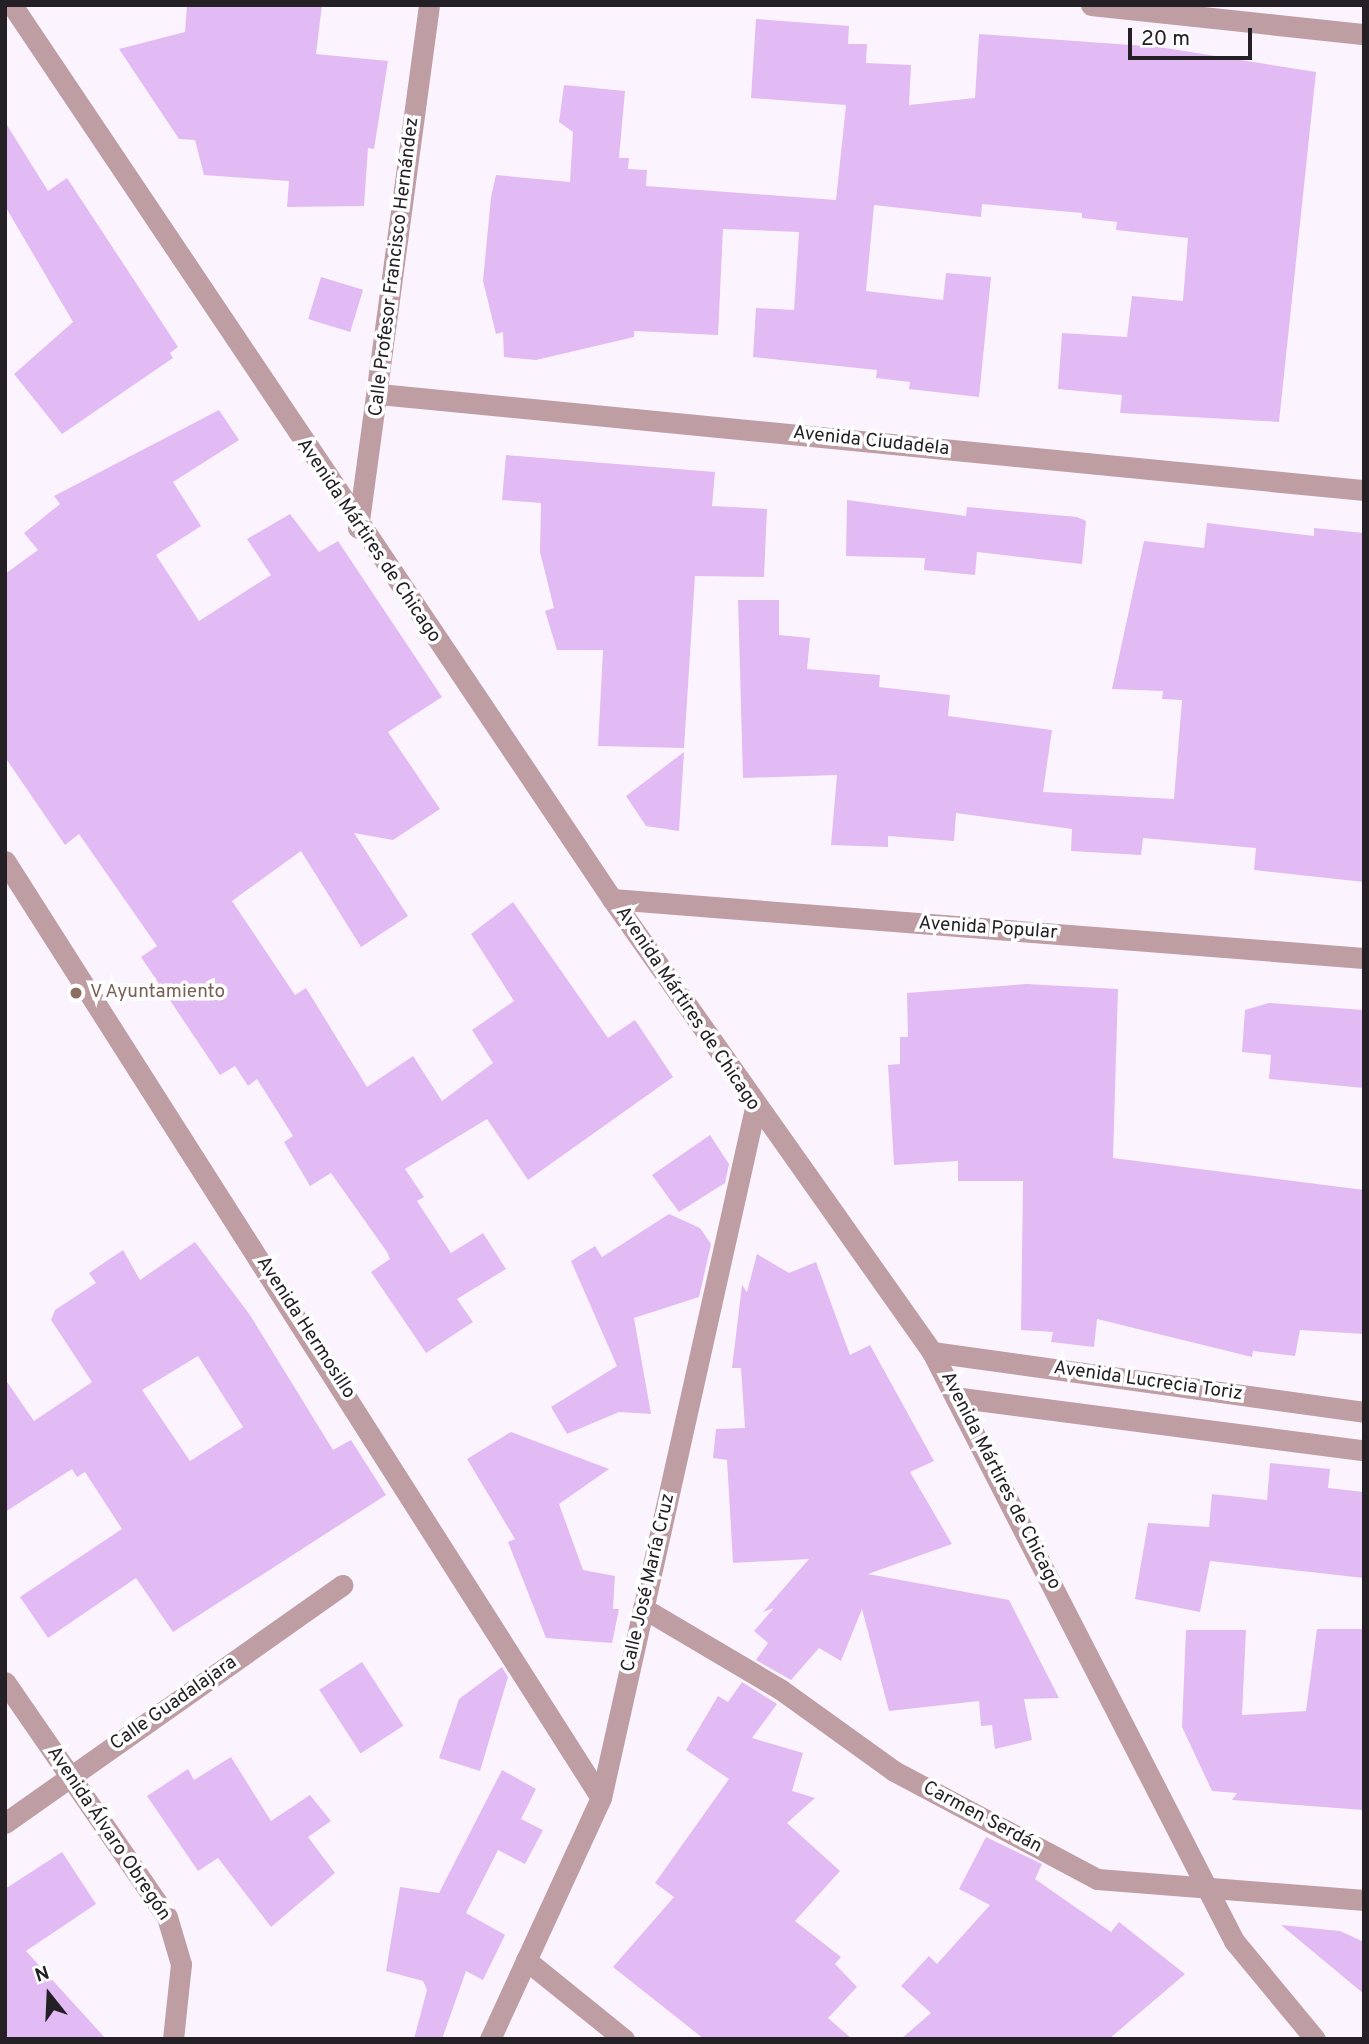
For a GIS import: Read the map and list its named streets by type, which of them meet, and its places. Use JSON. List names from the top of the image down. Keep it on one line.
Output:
{"streets":{"street":["Calle Profesor Francisco Hernández","Avenida Ciudadela","Avenida Mártires de Chicago","Avenida Popular","Avenida Hermosillo","Avenida Lucrecia Toriz","Calle José María Cruz","Calle Guadalajara","Carmen Serdán","Avenida Álvaro Obregón"]},"crossings":[["Calle Profesor Francisco Hernández","Avenida Ciudadela"],["Calle Profesor Francisco Hernández","Avenida Mártires de Chicago"],["Avenida Mártires de Chicago","Avenida Popular"],["Avenida Mártires de Chicago","Avenida Lucrecia Toriz"],["Avenida Mártires de Chicago","Calle José María Cruz"],["Avenida Mártires de Chicago","Carmen Serdán"],["Avenida Hermosillo","Calle José María Cruz"],["Calle José María Cruz","Carmen Serdán"],["Calle Guadalajara","Avenida Álvaro Obregón"]],"places":["V Ayuntamiento"],"scale_bar":"20 m","north":"top"}
